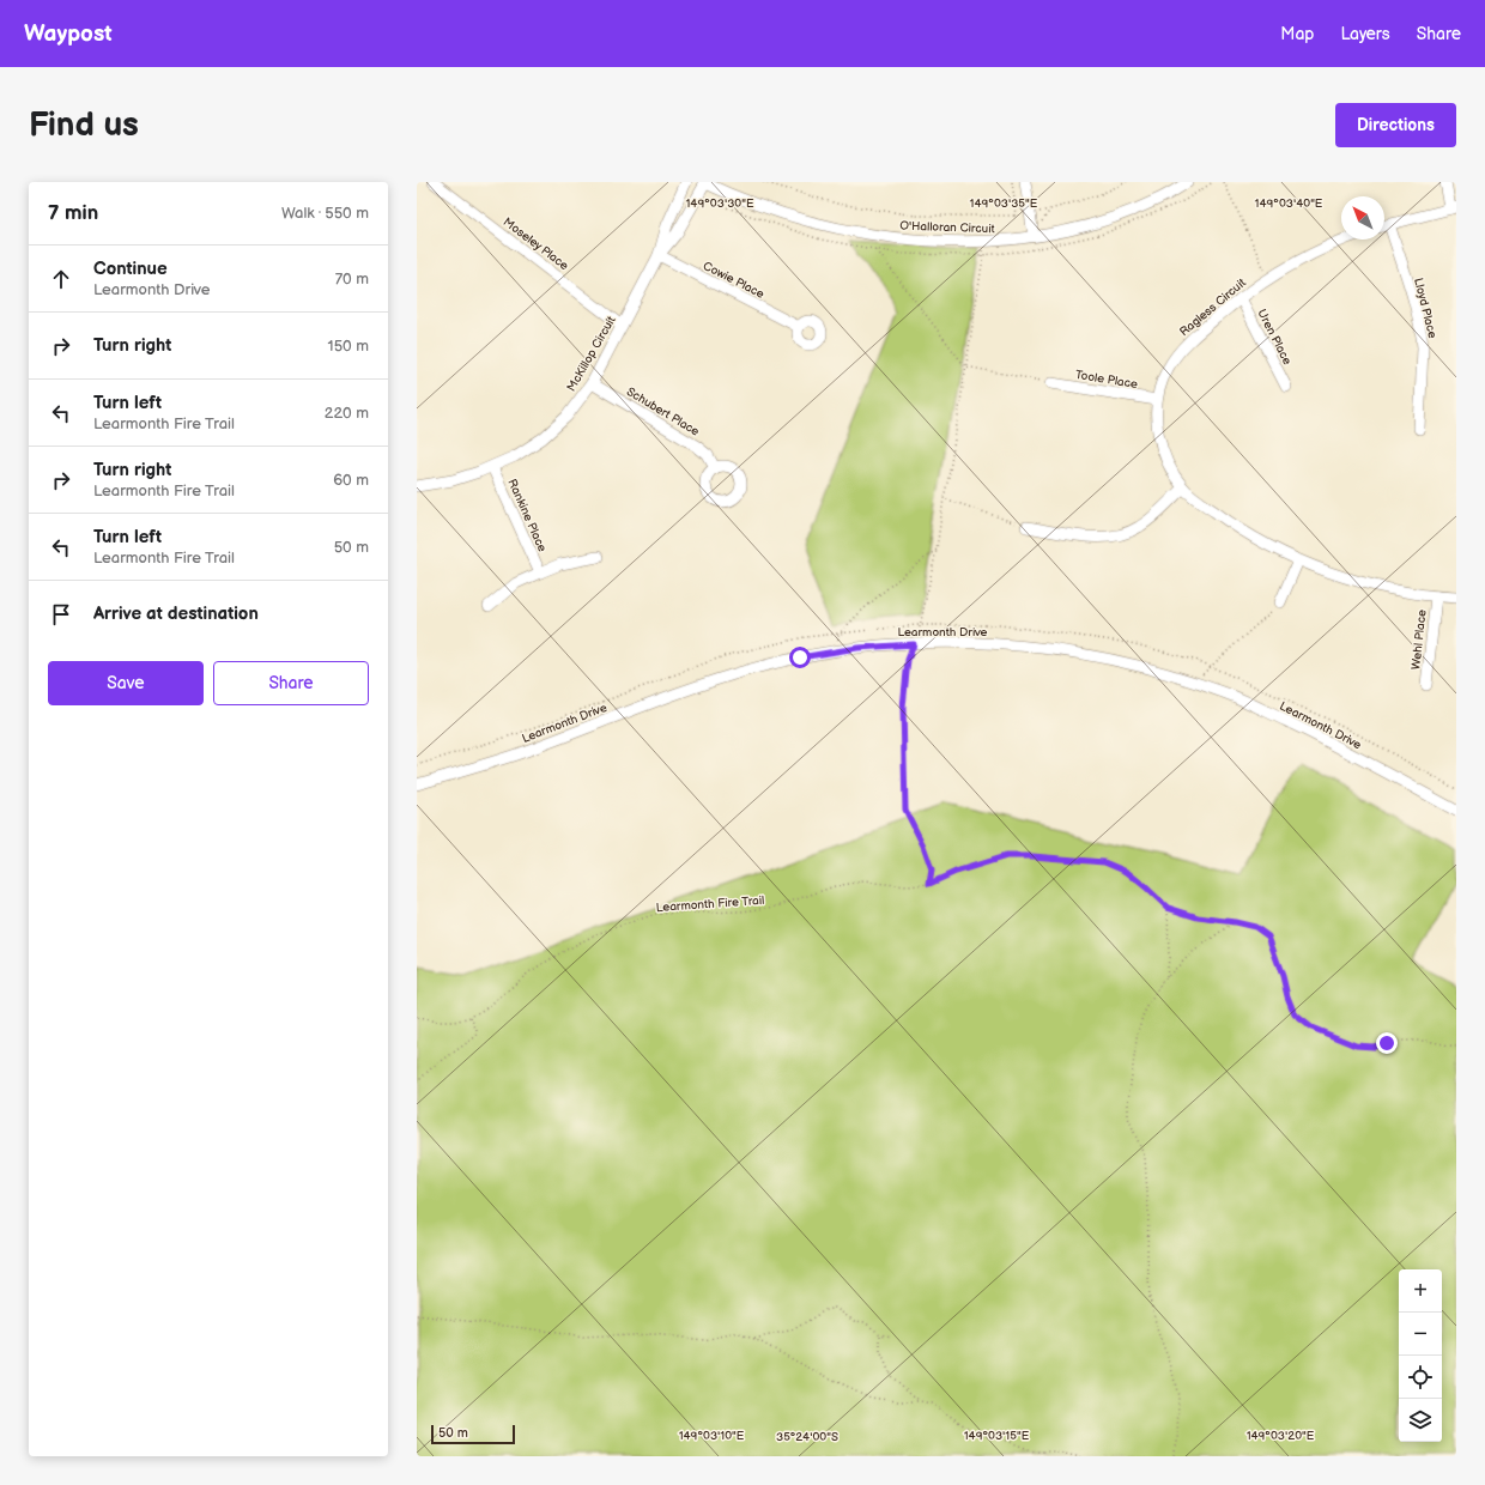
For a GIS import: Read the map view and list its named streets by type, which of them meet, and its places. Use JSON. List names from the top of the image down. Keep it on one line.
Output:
{"streets":{"street":["O'Halloran Circuit","Moseley Place","Cowie Place","Ragless Circuit","Lloyd Place","Uren Place","McKillop Circuit","Toole Place","Schubert Place","Rankine Place","Learmonth Drive","Wehl Place"],"path":["Learmonth Fire Trail"]},"crossings":[["O'Halloran Circuit","McKillop Circuit"],["Moseley Place","McKillop Circuit"],["Cowie Place","McKillop Circuit"],["Ragless Circuit","Uren Place"],["Ragless Circuit","Toole Place"],["Ragless Circuit","Wehl Place"],["McKillop Circuit","Schubert Place"],["McKillop Circuit","Rankine Place"]],"scale_bar":"50 m","north":"top left","page":{"header":"Waypost","nav":["Map","Layers","Share"],"buttons":["Directions",["Save","Share"]],"title":"Find us","heading":["7 min","Walk · 550 m"],"list":[["Continue","Learmonth Drive","70 m"],["Turn right","150 m"],["Turn left","Learmonth Fire Trail","220 m"],["Turn right","Learmonth Fire Trail","60 m"],["Turn left","Learmonth Fire Trail","50 m"],"Arrive at destination"],"map_buttons":["+","−"],"scale":"50 m"},"coordinates":["149°03'40\"E","149°03'30\"E","149°03'35\"E","149°03'10\"E","149°03'15\"E","149°03'20\"E","35°24'00\"S"]}
